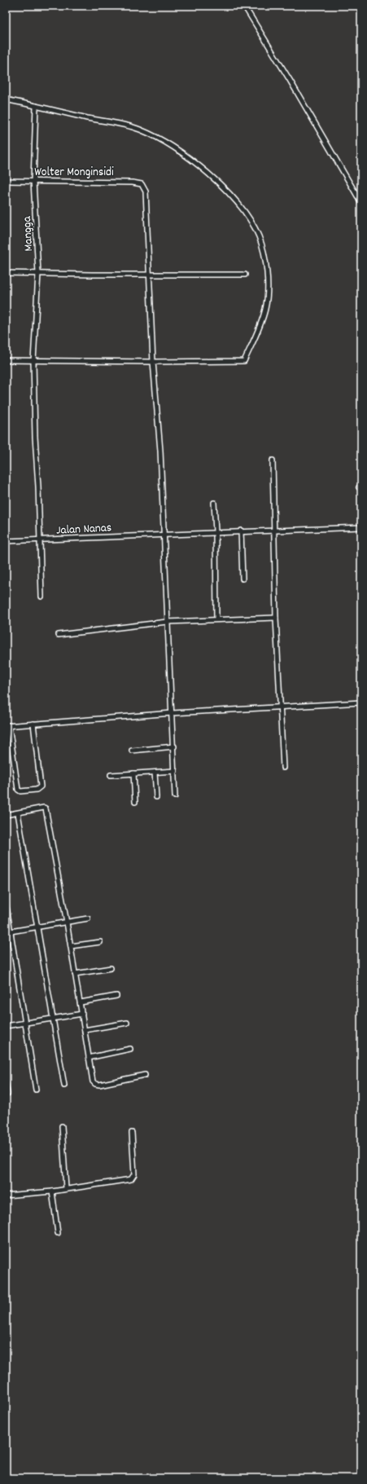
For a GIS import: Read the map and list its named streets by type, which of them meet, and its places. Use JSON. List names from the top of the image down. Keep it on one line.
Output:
{"streets":{"street":["Wolter Monginsidi","Mangga","Jalan Nanas"]},"crossings":[["Wolter Monginsidi","Mangga"],["Mangga","Jalan Nanas"]]}
